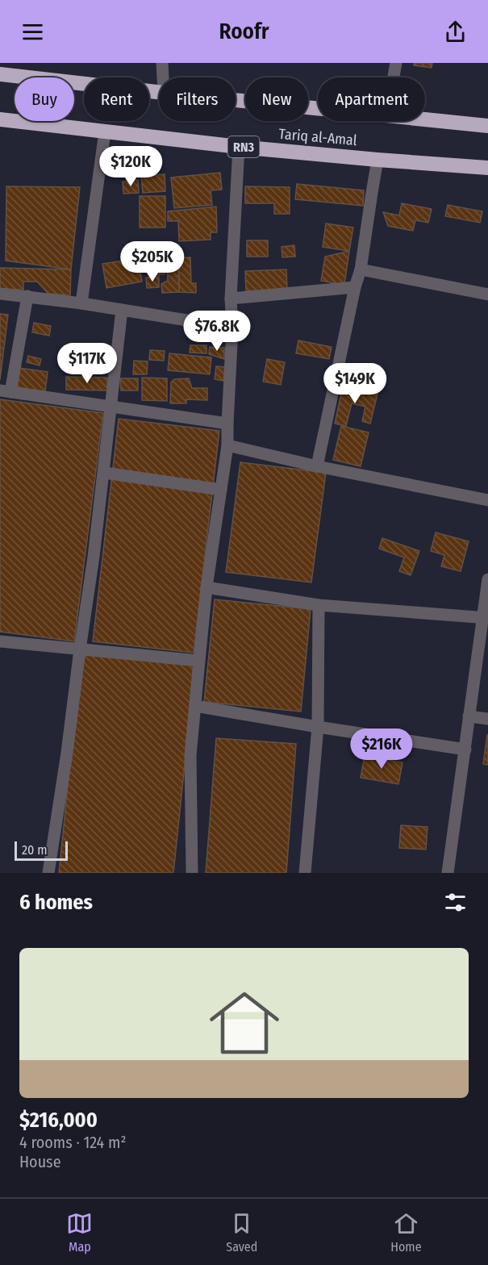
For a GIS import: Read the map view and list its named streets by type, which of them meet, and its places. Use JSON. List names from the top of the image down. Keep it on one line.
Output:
{"streets":{"highway":["Tariq al-Amal","RN3"]},"scale_bar":"20 m","page":{"header":"Roofr","chip":["Buy","Rent","Filters","New","Apartment"],"price":["$120K","$205K","$76.8K","$117K","$149K","$216K"],"scale":"20 m","heading":"6 homes","list":[{"name":"$216,000","note":"4 rooms · 124 m² · House"}],"tabs":["Map","Saved","Home"]}}
